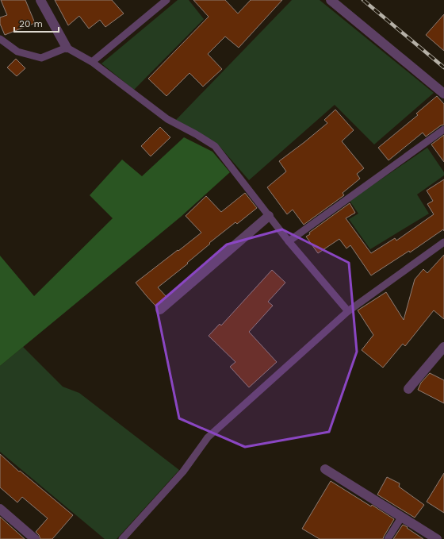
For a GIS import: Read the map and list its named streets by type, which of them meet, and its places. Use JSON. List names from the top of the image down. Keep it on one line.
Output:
{"scale_bar":"20 m"}
